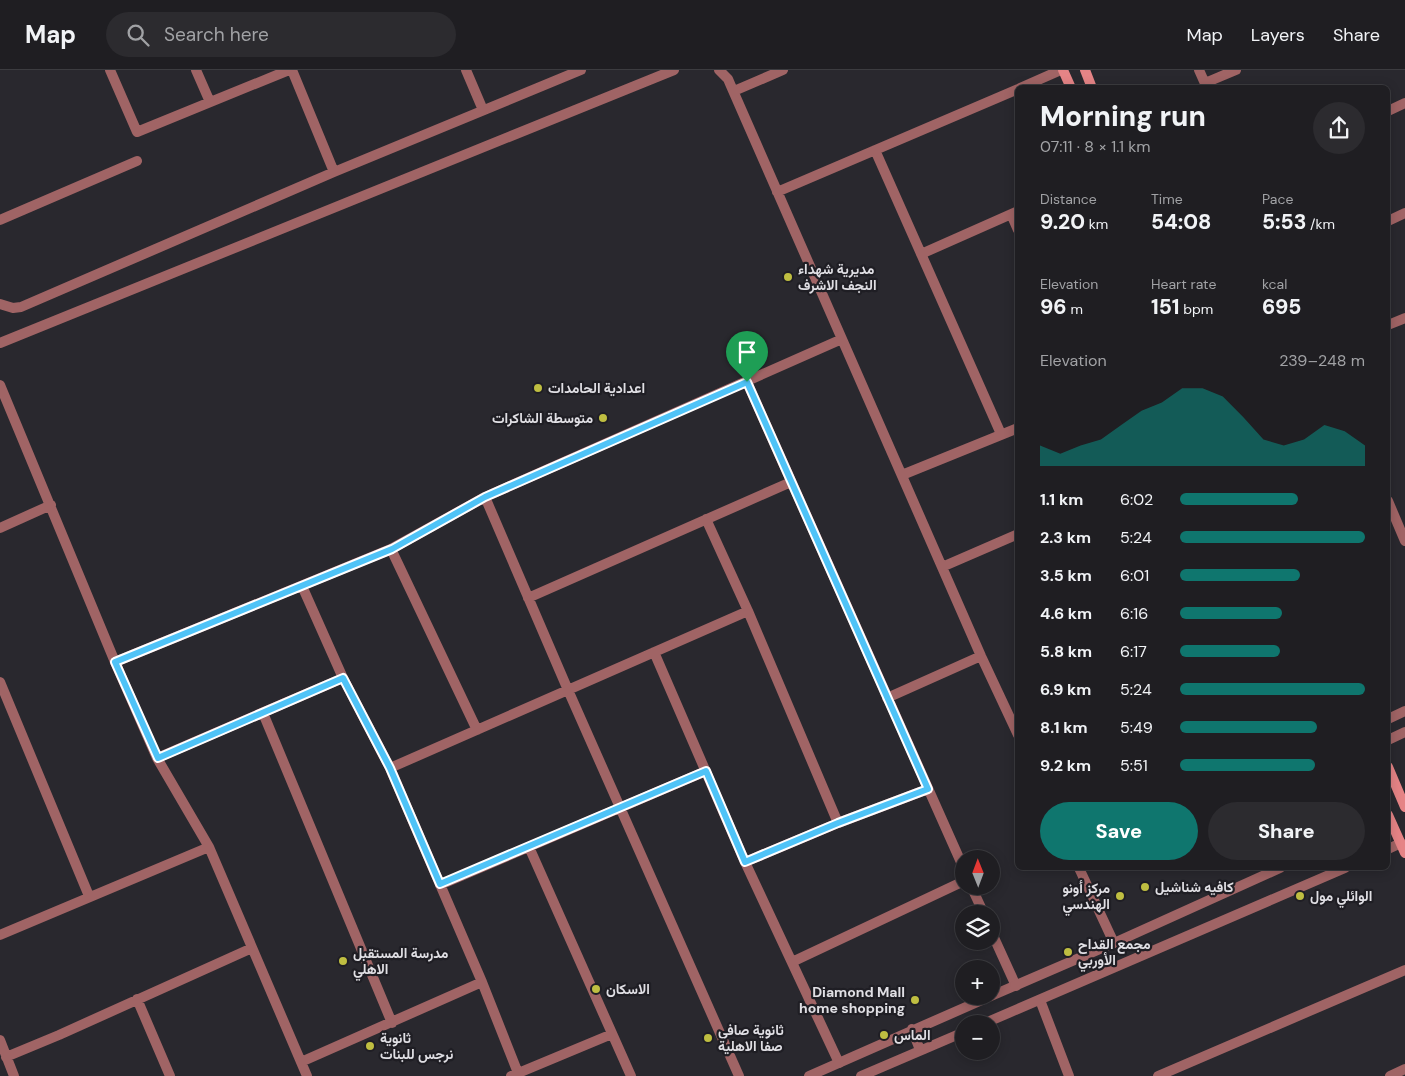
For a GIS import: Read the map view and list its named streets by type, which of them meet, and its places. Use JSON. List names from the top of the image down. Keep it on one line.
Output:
{"places":["مديرية شهداء النجف الاشرف","اعدادية الحامدات","متوسطة الشاكرات","كافيه شناشيل","مركز أونو الهندسي","الوائلي مول","مجمع القداح الأوربي","مدرسة المستقبل الاهلي","الاسكان","Diamond Mall home shopping","الماس","ثانوية صافي صفا الاهلية","ثانوية نرجس للبنات"],"north":"top","page":{"header":"Map","search":"Search here","nav":["Map","Layers","Share"],"heading":["Morning run","07:11 · 8 × 1.1 km"],"stats":[["Distance","9.20 km"],["Time","54:08"],["Pace","5:53 /km"],["Elevation","96 m"],["Heart rate","151 bpm"],["kcal","695"]],"chart":["Elevation","239–248 m"],"list":[{"name":"1.1 km","note":"6:02"},{"name":"2.3 km","note":"5:24"},{"name":"3.5 km","note":"6:01"},{"name":"4.6 km","note":"6:16"},{"name":"5.8 km","note":"6:17"},{"name":"6.9 km","note":"5:24"},{"name":"8.1 km","note":"5:49"},{"name":"9.2 km","note":"5:51"}],"buttons":["Save","Share"],"map_buttons":["+","−"]}}
